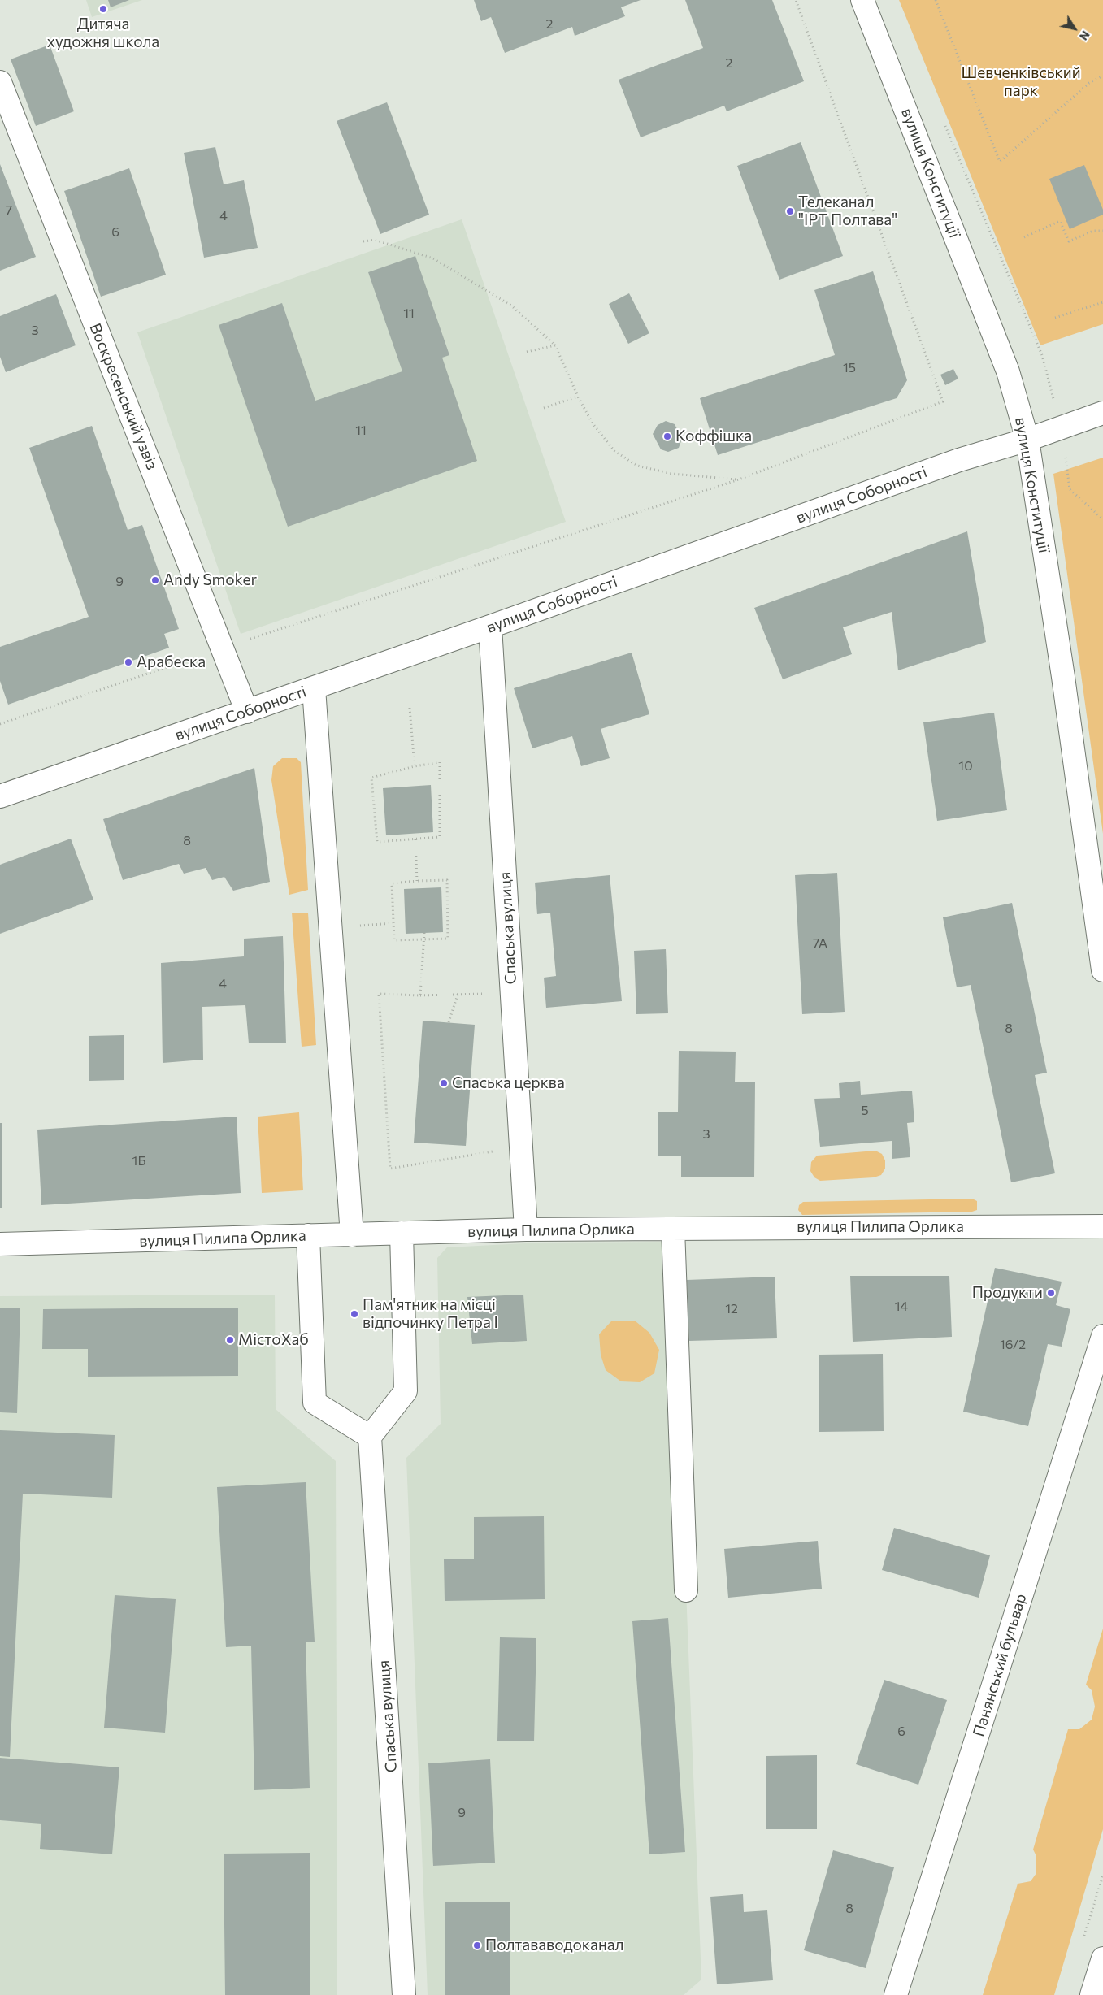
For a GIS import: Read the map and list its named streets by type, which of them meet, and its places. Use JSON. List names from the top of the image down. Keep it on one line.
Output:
{"streets":{"street":["вулиця Конституції","Воскресенський узвіз","вулиця Соборності","Спаська вулиця","вулиця Пилипа Орлика","Панянський бульвар"]},"crossings":[["вулиця Конституції","вулиця Соборності"],["Воскресенський узвіз","вулиця Соборності"],["вулиця Соборності","Спаська вулиця"],["Спаська вулиця","вулиця Пилипа Орлика"]],"parks":["Шевченківський парк"],"places":["Дитяча художня школа","Телеканал \"ІРТ Полтава\"","Коффішка","Andy Smoker","Арабеска","Спаська церква","Продукти","Пам'ятник на місці відпочинку Петра I","МістоХаб","Полтававодоканал"],"house_numbers":["2","2","7","4","6","11","3","15","11","9","10","8","7А","4","8","5","3","1Б","14","12","16/2","6","9","8"],"north":"bottom right"}
